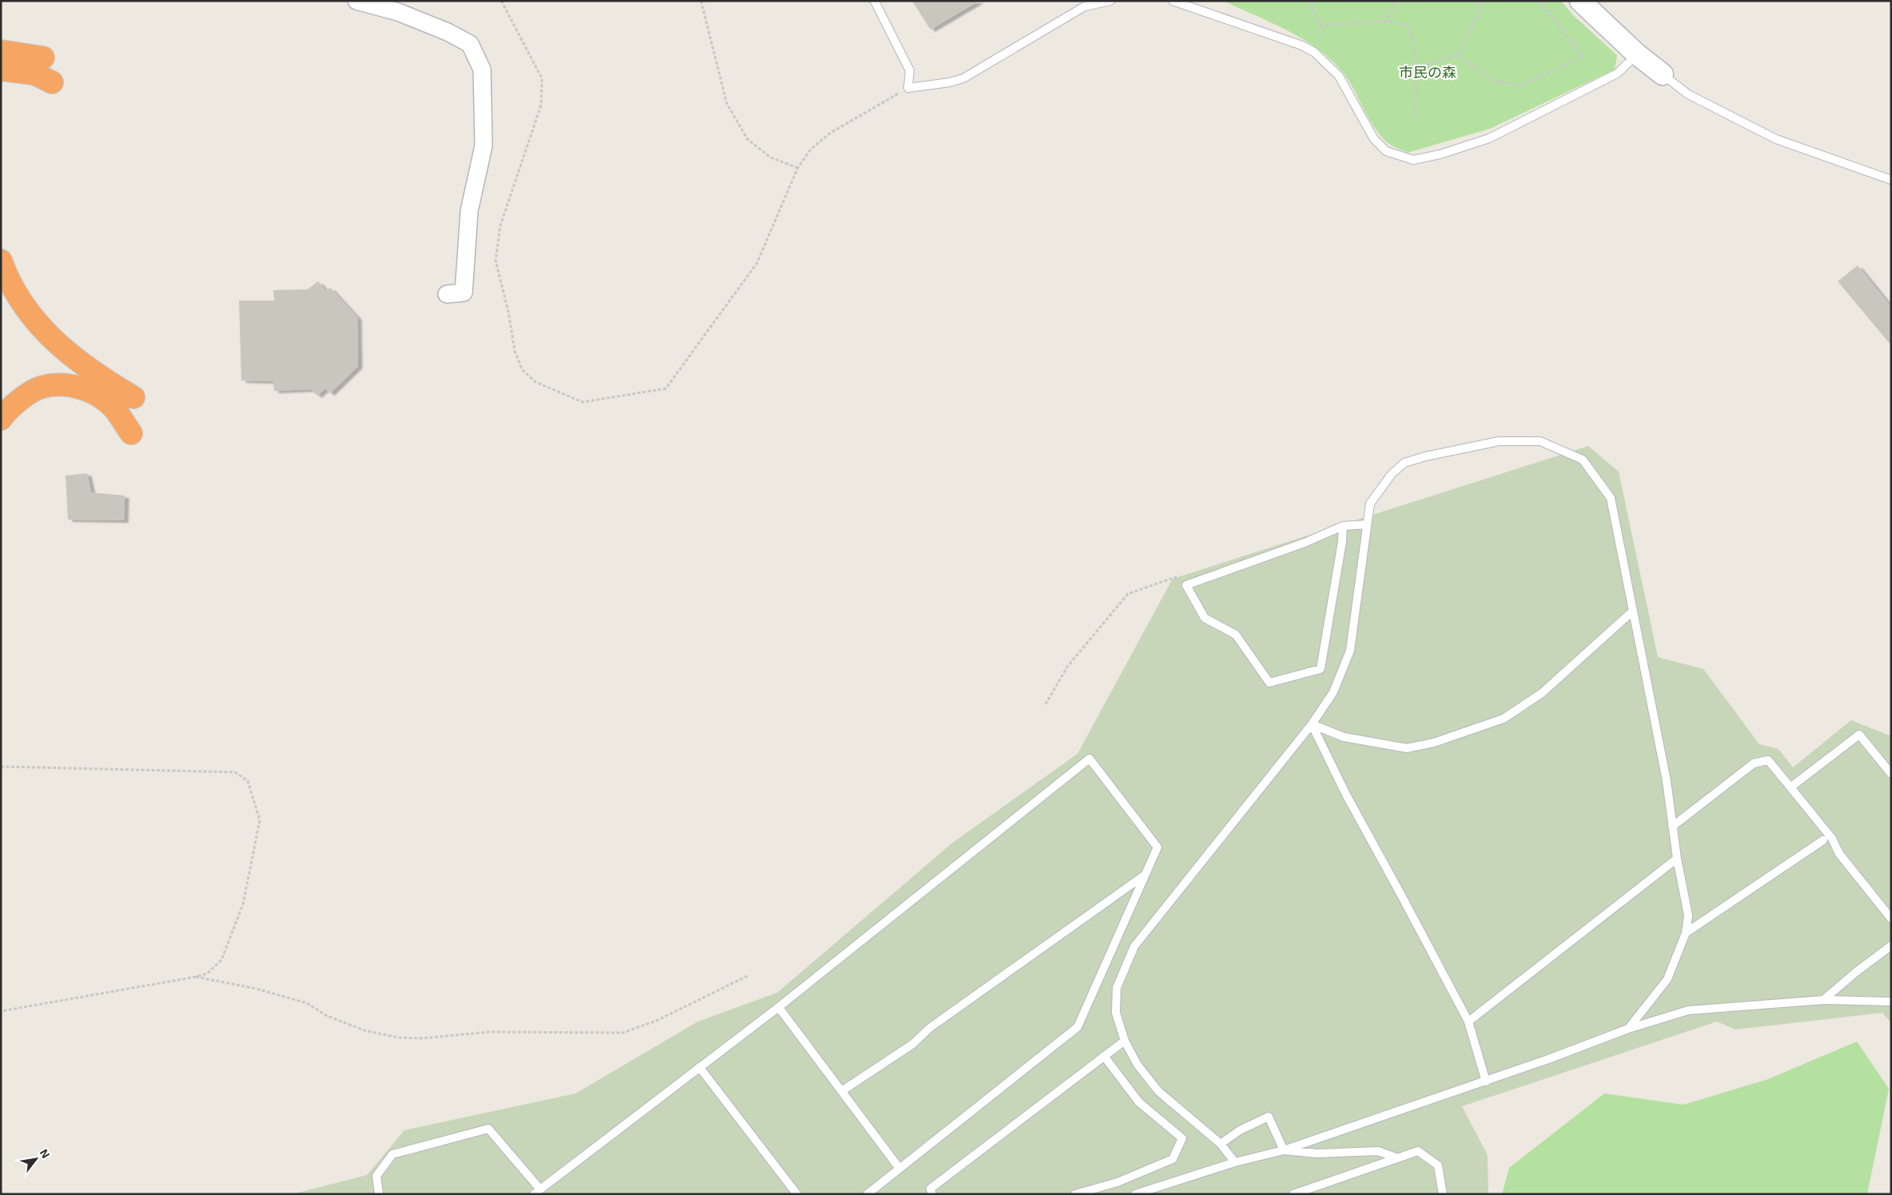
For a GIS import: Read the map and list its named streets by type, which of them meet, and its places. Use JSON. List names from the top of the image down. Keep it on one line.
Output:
{"parks":["市民の森"],"north":"top right"}
